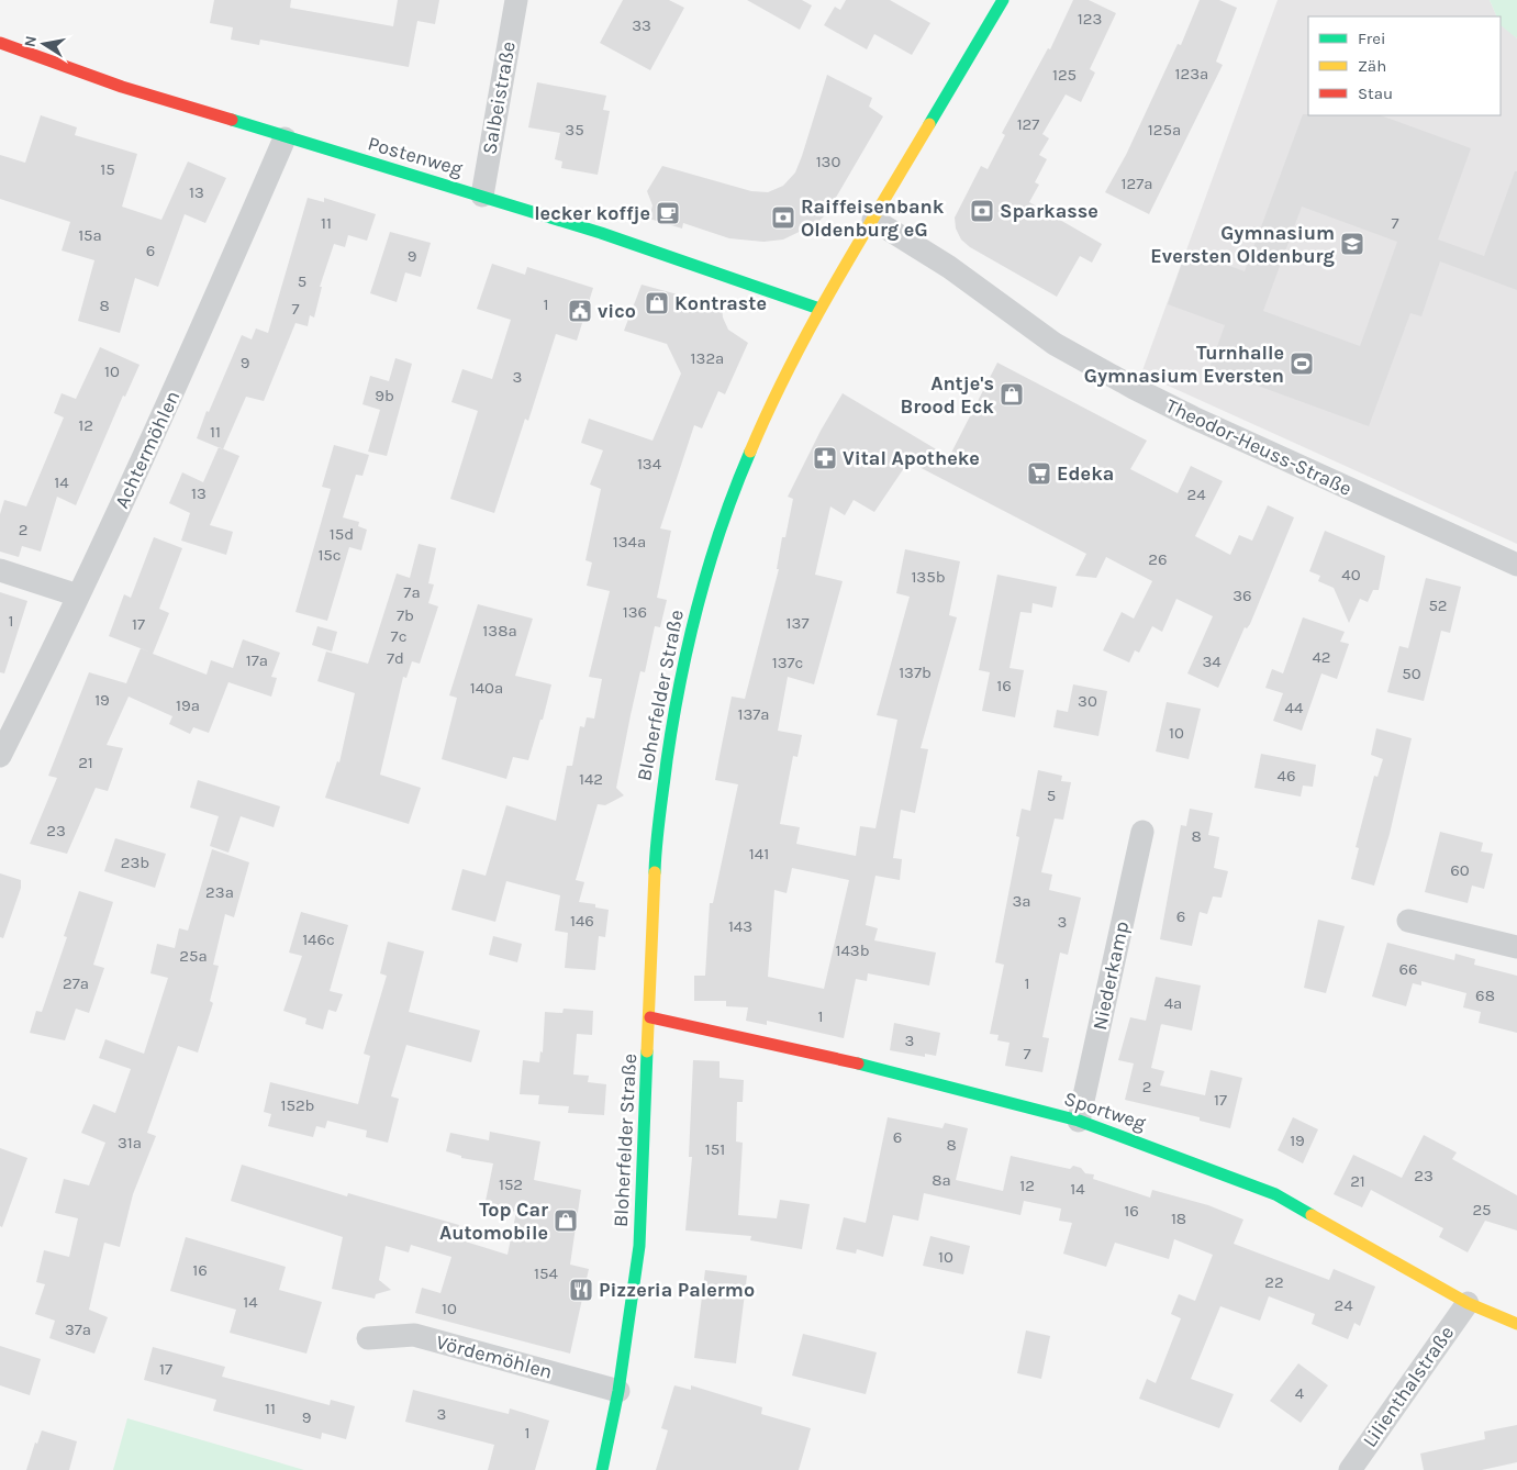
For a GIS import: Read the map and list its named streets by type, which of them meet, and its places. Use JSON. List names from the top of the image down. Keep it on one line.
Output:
{"streets":{"street":["Salbeistraße","Postenweg","Theodor-Heuss-Straße","Achtermöhlen","Bloherfelder Straße","Niederkamp","Sportweg","Vördemöhlen","Lilienthalstraße"]},"crossings":[["Salbeistraße","Postenweg"],["Postenweg","Achtermöhlen"],["Postenweg","Bloherfelder Straße"],["Theodor-Heuss-Straße","Bloherfelder Straße"],["Bloherfelder Straße","Sportweg"],["Bloherfelder Straße","Vördemöhlen"],["Niederkamp","Sportweg"],["Sportweg","Lilienthalstraße"]],"places":{"bank":["Sparkasse","Raiffeisenbank Oldenburg eG"],"cafe":["lecker koffje"],"school or university":["Gymnasium Eversten Oldenburg"],"shop":["Kontraste","Antje's Brood Eck","Top Car Automobile"],"public building":["vico"],"sports":["Turnhalle Gymnasium Eversten"],"pharmacy":["Vital Apotheke"],"supermarket":["Edeka"],"restaurant":["Pizzeria Palermo"]},"house_numbers":["123","33","123a","125","127","35","125a","130","15","127a","13","11","7","15a","6","9","5","1","8","7","132a","9","10","3","9b","12","11","134","14","13","24","2","15d","134a","15c","26","40","135b","7a","36","52","136","7b","1","137","17","138a","7c","42","7d","17a","34","137c","137b","50","16","140a","19","30","19a","44","137a","10","21","46","142","5","23","8","141","23b","60","23a","3a","6","146","3","143","146c","143b","25a","66","27a","1","68","4a","1","3","7","2","17","152b","6","19","31a","8","151","23","8a","21","152","12","14","25","16","18","10","16","154","22","14","24","10","37a","17","4","11","3","9","1"],"legend":["Frei","Zäh","Stau"],"north":"left"}
